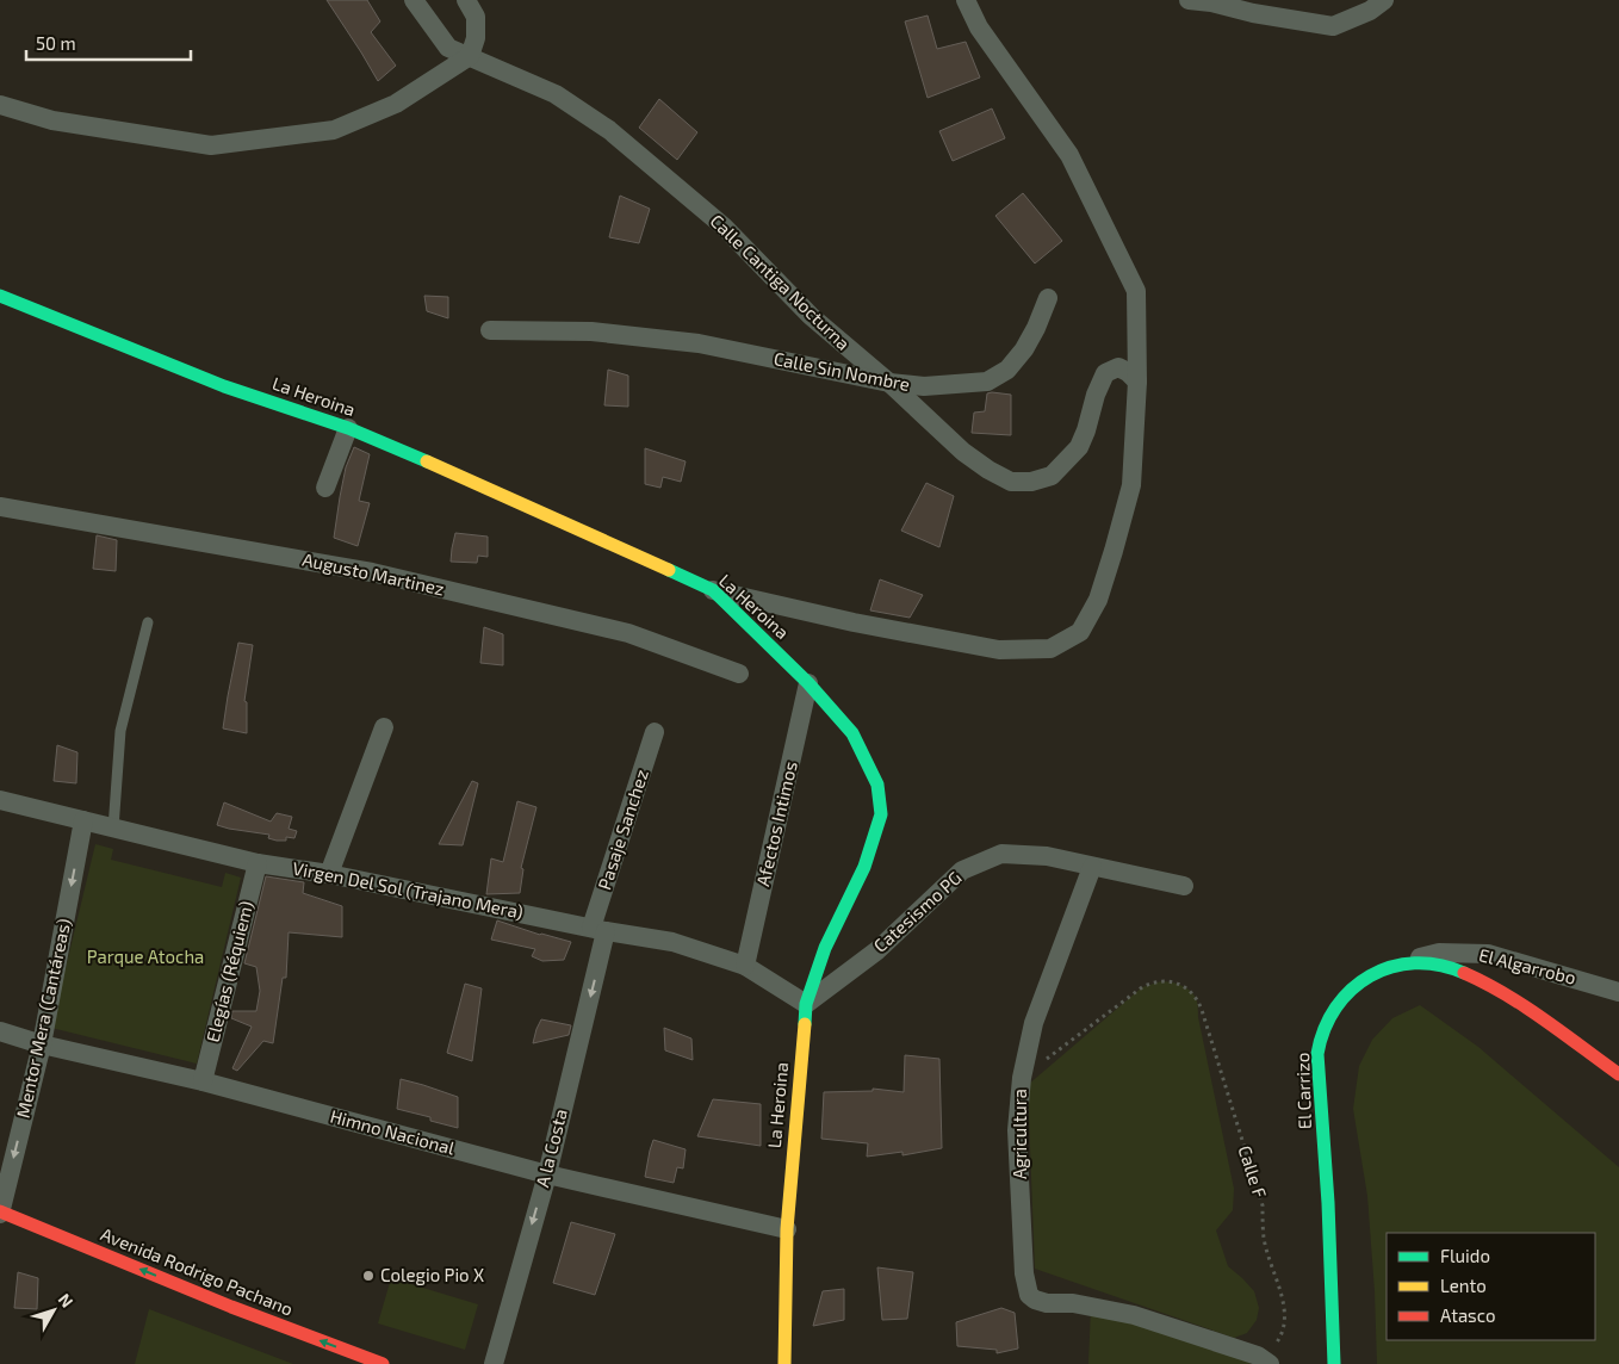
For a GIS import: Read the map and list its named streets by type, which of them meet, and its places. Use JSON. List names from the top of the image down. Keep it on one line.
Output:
{"streets":{"street":["Calle Cantiga Nocturna","Calle Sin Nombre","La Heroina","Augusto Martinez","Afectos Intimos","Pasaje Sanchez","Virgen Del Sol (Trajano Mera)","Catesismo PG","El Algarrobo","Elegías (Réquiem)","Mentor Mera (Cantáreas)","El Carrizo","Himno Nacional","Agricultura","A la Costa","Avenida Rodrigo Pachano"],"path":["Calle F"]},"crossings":[["Calle Cantiga Nocturna","Calle Sin Nombre"],["La Heroina","Afectos Intimos"],["La Heroina","Virgen Del Sol (Trajano Mera)"],["La Heroina","Catesismo PG"],["La Heroina","Himno Nacional"],["Afectos Intimos","Virgen Del Sol (Trajano Mera)"],["Pasaje Sanchez","Virgen Del Sol (Trajano Mera)"],["Pasaje Sanchez","A la Costa"],["Virgen Del Sol (Trajano Mera)","Catesismo PG"],["Virgen Del Sol (Trajano Mera)","Elegías (Réquiem)"],["Virgen Del Sol (Trajano Mera)","Mentor Mera (Cantáreas)"],["Virgen Del Sol (Trajano Mera)","A la Costa"],["Catesismo PG","Agricultura"],["El Algarrobo","El Carrizo"],["Elegías (Réquiem)","Himno Nacional"],["Mentor Mera (Cantáreas)","Himno Nacional"],["Mentor Mera (Cantáreas)","Avenida Rodrigo Pachano"],["Himno Nacional","A la Costa"],["Agricultura","Calle F"]],"one_way":["Mentor Mera (Cantáreas)","A la Costa","Avenida Rodrigo Pachano"],"parks":["Parque Atocha"],"places":["Colegio Pio X"],"legend":["Fluido","Lento","Atasco"],"scale_bar":"50 m","north":"top right"}
